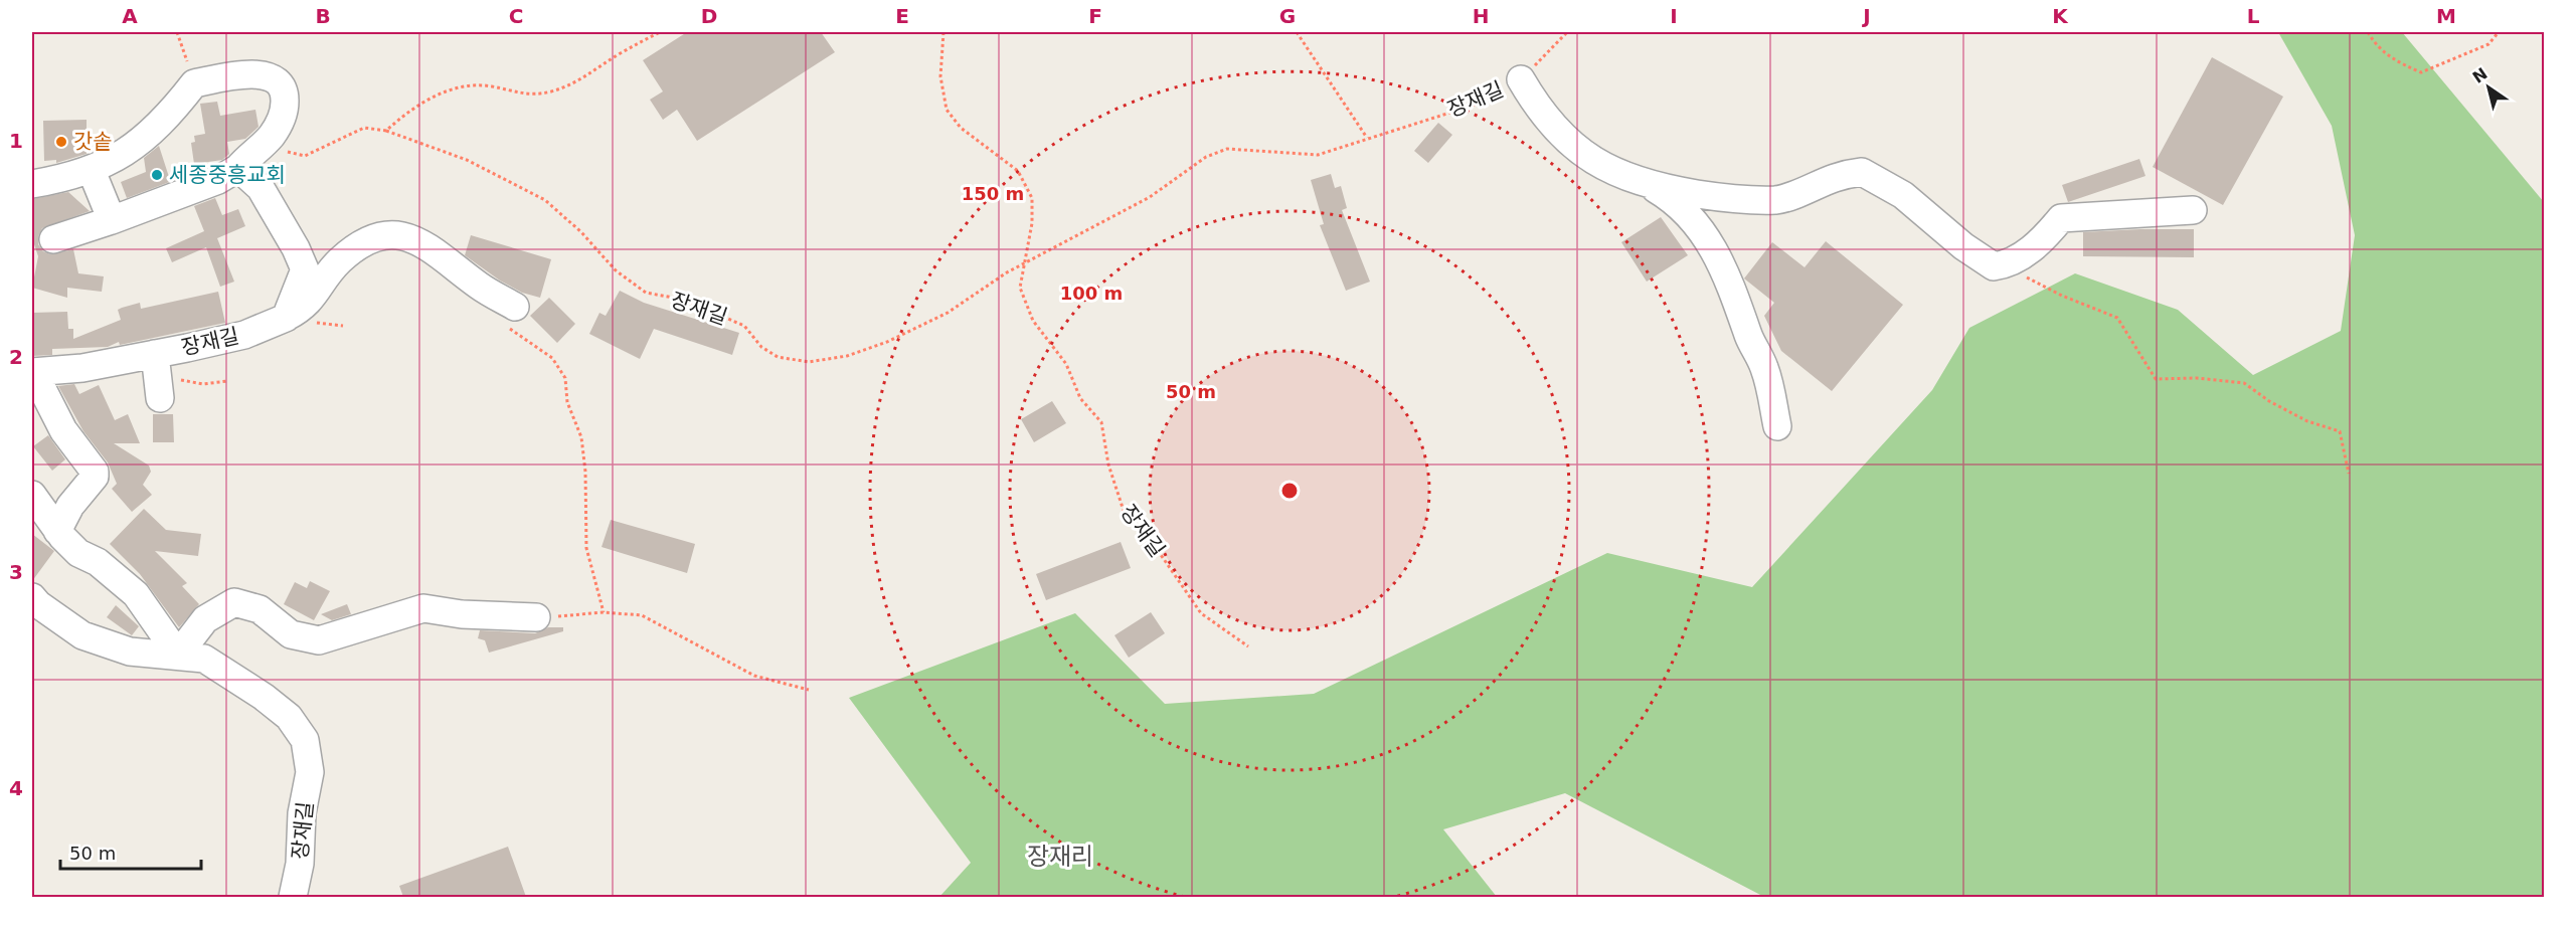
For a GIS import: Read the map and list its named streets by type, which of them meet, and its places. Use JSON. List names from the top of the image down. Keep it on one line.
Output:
{"streets":{"street":["장재길"]},"districts":["장재리"],"places":["갓솥","세종중흥교회"],"scale_bar":"50 m","north":"top left","grid":{"columns":["A","B","C","D","E","F","G","H","I","J","K","L","M"],"rows":["1","2","3","4"]},"rings":["150 m","100 m","50 m"]}
